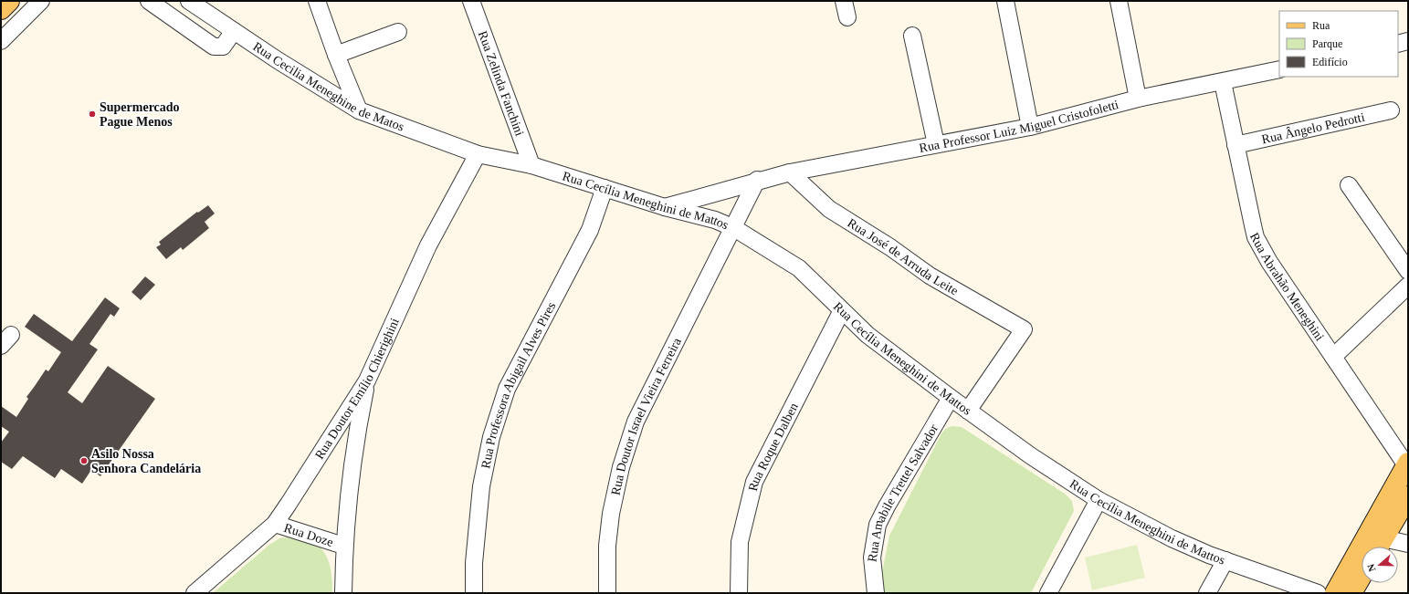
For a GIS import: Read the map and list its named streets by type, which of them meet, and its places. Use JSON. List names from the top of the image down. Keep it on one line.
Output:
{"streets":{"street":["Rua Zelinda Fanchini","Rua Cecilia Meneghine de Matos","Rua Professor Luiz Miguel Cristofoletti","Rua Ângelo Pedrotti","Rua Cecília Meneghini de Mattos","Rua José de Arruda Leite","Rua Abrahão Meneghini","Rua Professora Abigail Alves Pires","Rua Doutor Emílio Chierighini","Rua Doutor Israel Vieira Ferreira","Rua Roque Dalben","Rua Amabile Trettel Salvador","Rua Doze"]},"crossings":[["Rua Zelinda Fanchini","Rua Cecília Meneghini de Mattos"],["Rua Cecilia Meneghine de Matos","Rua Cecília Meneghini de Mattos"],["Rua Cecilia Meneghine de Matos","Rua Doutor Emílio Chierighini"],["Rua Professor Luiz Miguel Cristofoletti","Rua Cecília Meneghini de Mattos"],["Rua Professor Luiz Miguel Cristofoletti","Rua José de Arruda Leite"],["Rua Professor Luiz Miguel Cristofoletti","Rua Abrahão Meneghini"],["Rua Ângelo Pedrotti","Rua Abrahão Meneghini"],["Rua Cecília Meneghini de Mattos","Rua José de Arruda Leite"],["Rua Cecília Meneghini de Mattos","Rua Professora Abigail Alves Pires"],["Rua Cecília Meneghini de Mattos","Rua Doutor Emílio Chierighini"],["Rua Cecília Meneghini de Mattos","Rua Doutor Israel Vieira Ferreira"],["Rua Cecília Meneghini de Mattos","Rua Roque Dalben"],["Rua Cecília Meneghini de Mattos","Rua Amabile Trettel Salvador"],["Rua Doutor Emílio Chierighini","Rua Doze"]],"places":["Supermercado Pague Menos","Asilo Nossa Senhora Candelária"],"legend":["Rua","Parque","Edifício"],"north":"left"}
